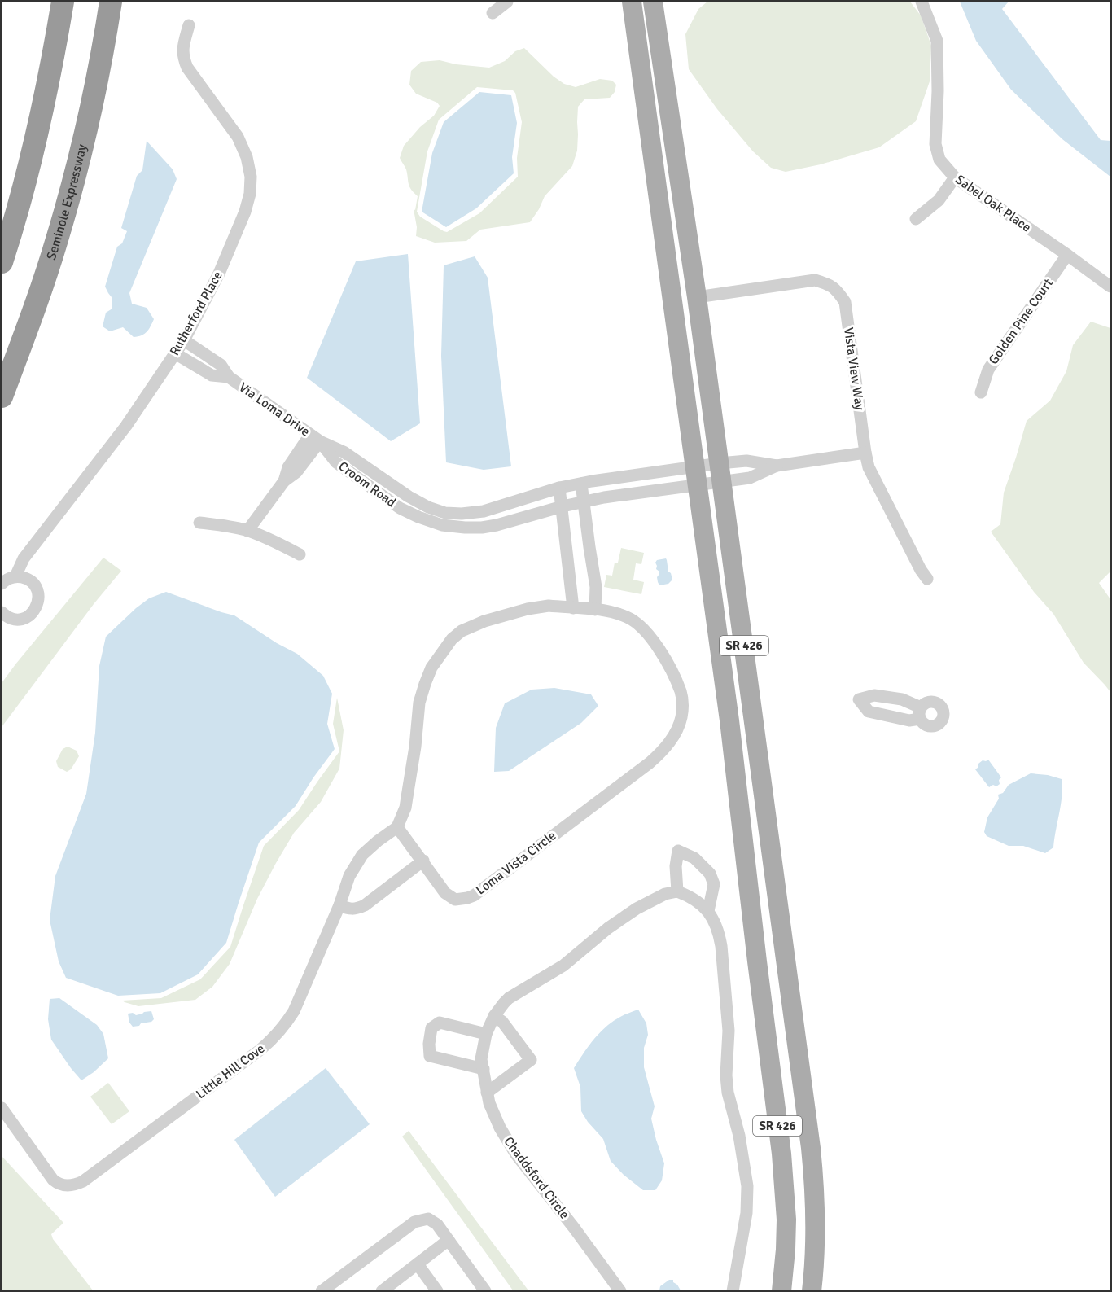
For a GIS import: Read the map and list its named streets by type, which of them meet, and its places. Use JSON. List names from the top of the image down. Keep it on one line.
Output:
{"streets":{"highway":["Seminole Expressway"],"main road":["SR 426"],"street":["Sabel Oak Place","Rutherford Place","Golden Pine Court","Vista View Way","Via Loma Drive","Croom Road","Loma Vista Circle","Little Hill Cove","Chaddsford Circle"]},"crossings":[["Sabel Oak Place","Golden Pine Court"],["Rutherford Place","Via Loma Drive"],["Vista View Way","SR 426"],["Via Loma Drive","Croom Road"],["Croom Road","SR 426"],["Loma Vista Circle","Little Hill Cove"]]}
